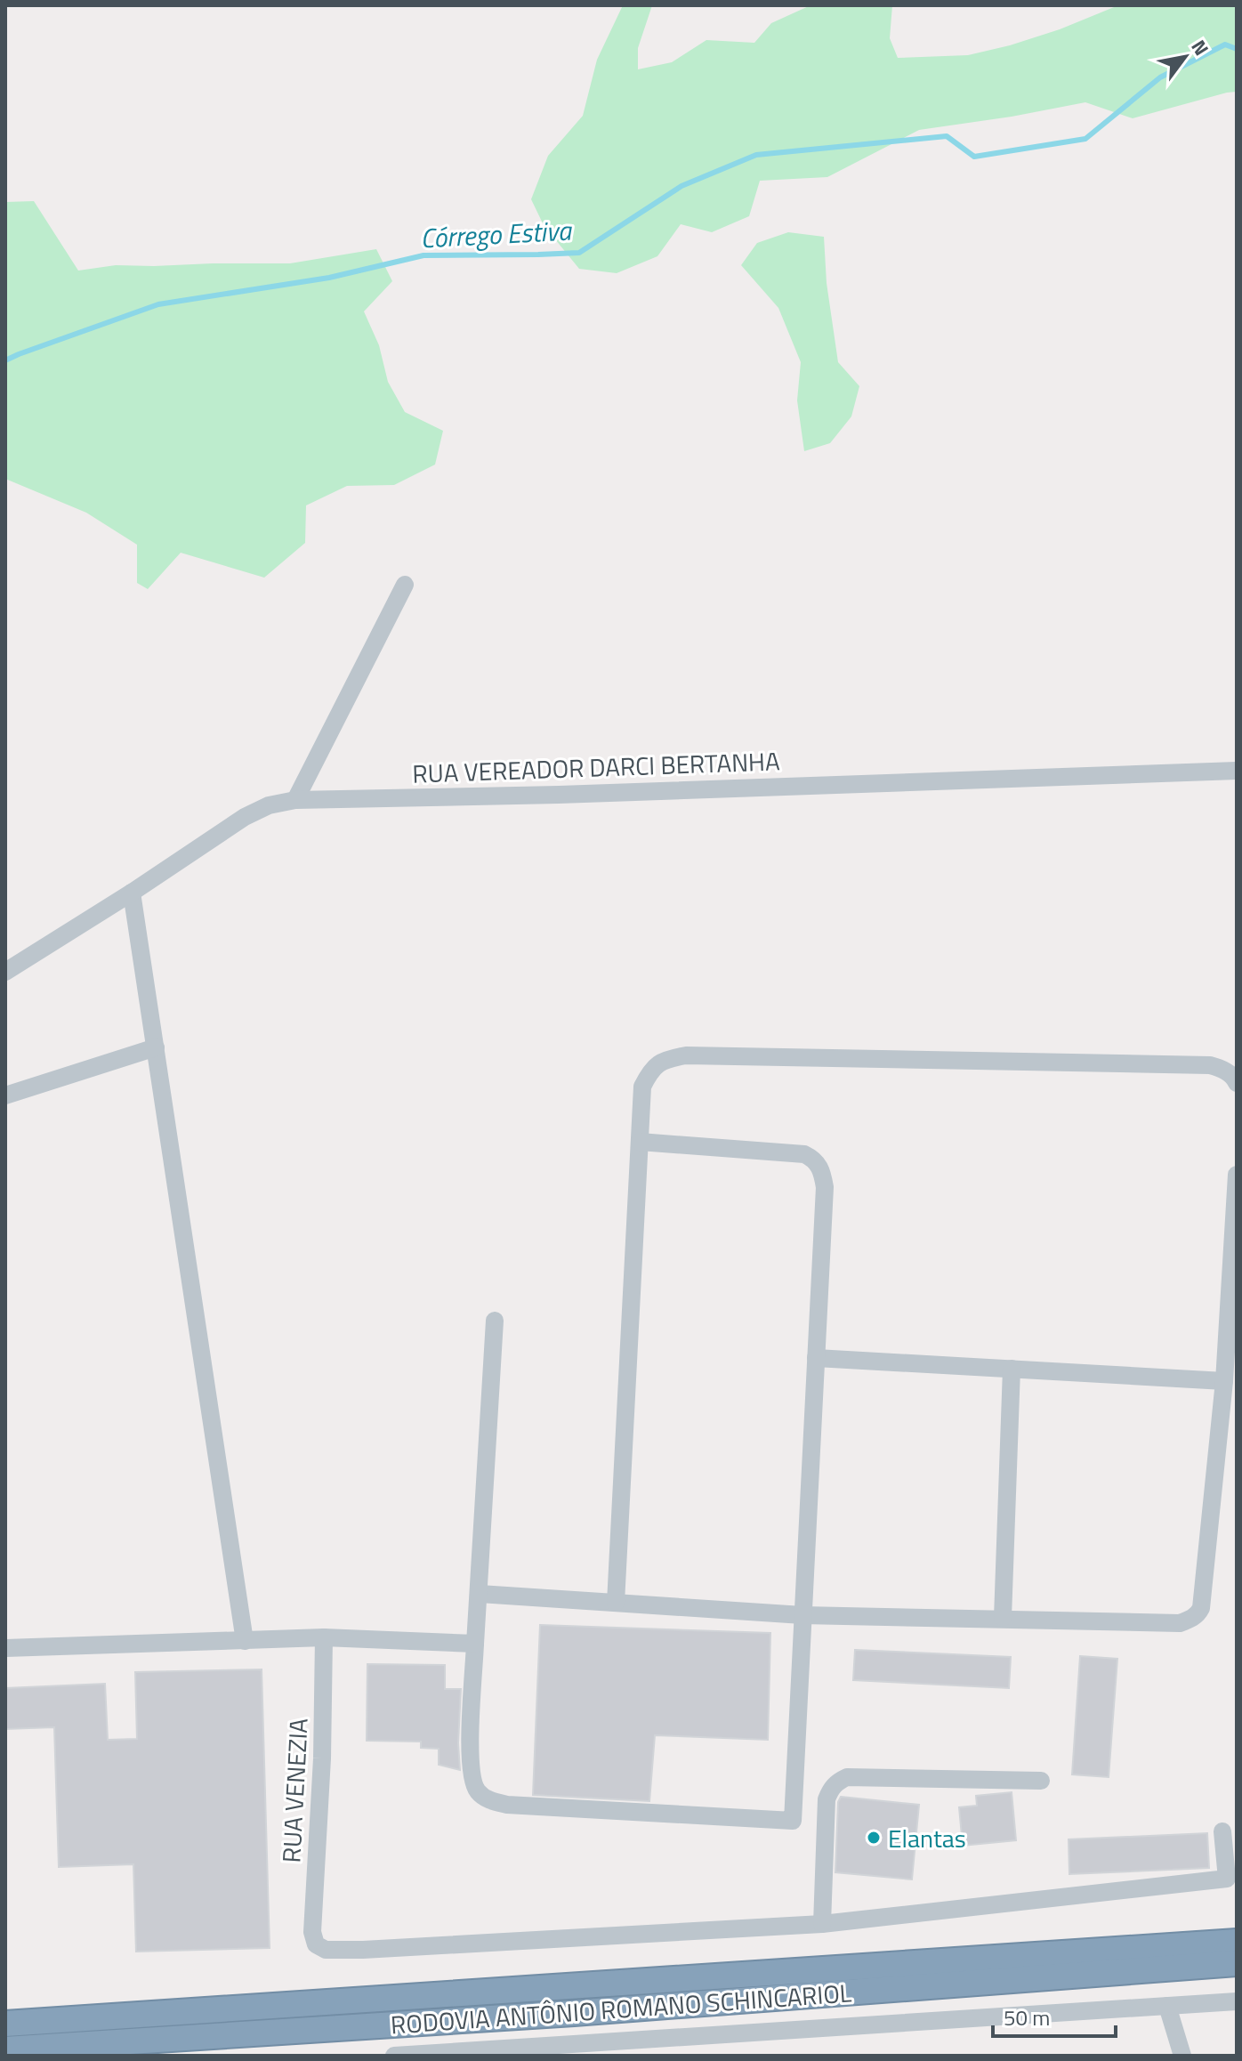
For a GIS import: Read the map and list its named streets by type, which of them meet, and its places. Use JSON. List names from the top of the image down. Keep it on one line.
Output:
{"streets":{"highway":["RODOVIA ANTÔNIO ROMANO SCHINCARIOL"],"street":["RUA VEREADOR DARCI BERTANHA","RUA VENEZIA"]},"water":["Córrego Estiva"],"places":["Elantas"],"scale_bar":"50 m","north":"top right"}
